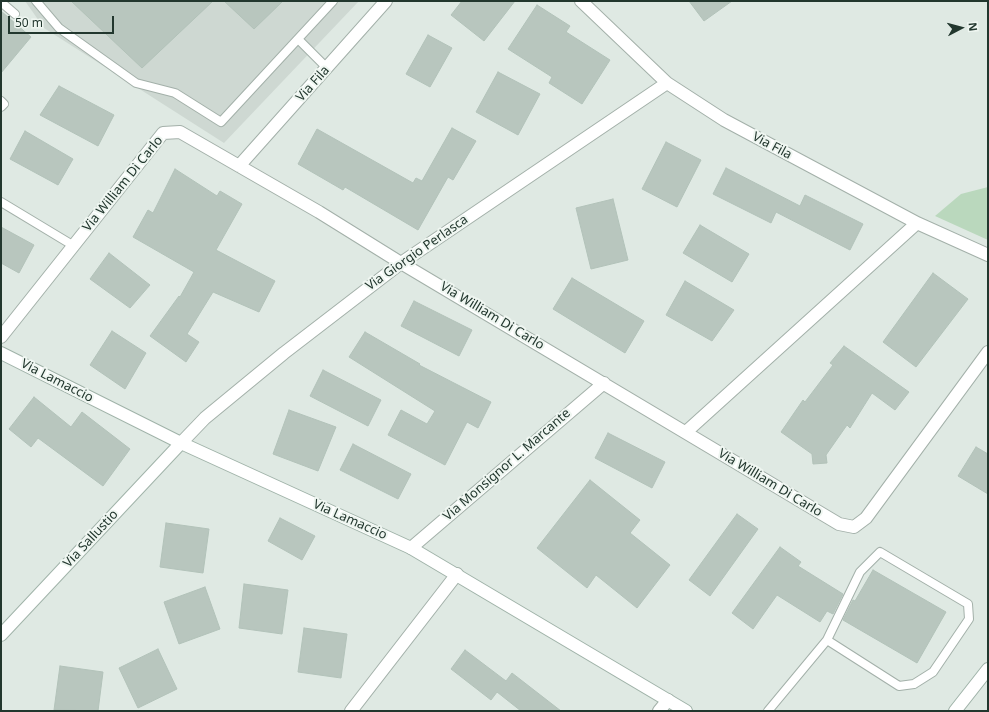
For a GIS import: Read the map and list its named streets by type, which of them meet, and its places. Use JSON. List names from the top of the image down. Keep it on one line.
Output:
{"streets":{"street":["Via Fila","Via William Di Carlo","Via Giorgio Perlasca","Via Lamaccio","Via Monsignor L. Marcante","Via Sallustio"]},"crossings":[["Via Fila","Via William Di Carlo"],["Via Fila","Via Giorgio Perlasca"],["Via William Di Carlo","Via Giorgio Perlasca"],["Via William Di Carlo","Via Monsignor L. Marcante"],["Via Giorgio Perlasca","Via Lamaccio"],["Via Giorgio Perlasca","Via Sallustio"],["Via Lamaccio","Via Monsignor L. Marcante"],["Via Lamaccio","Via Sallustio"]],"scale_bar":"50 m","north":"right"}
